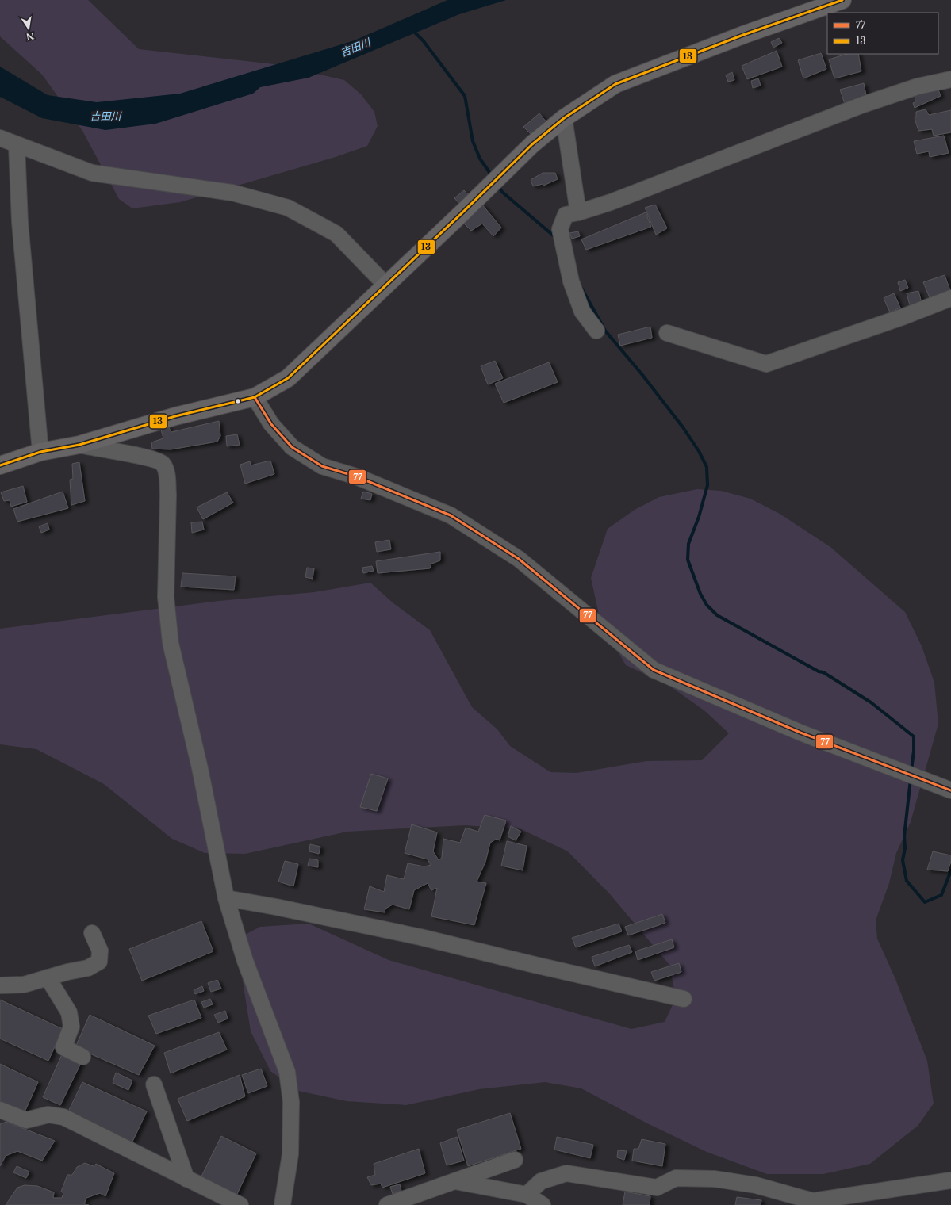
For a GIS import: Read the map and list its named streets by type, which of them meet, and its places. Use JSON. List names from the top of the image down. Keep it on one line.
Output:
{"water":["吉田川"],"lines":["transit line 13","transit line 77"],"legend":["77","13"],"north":"bottom"}
